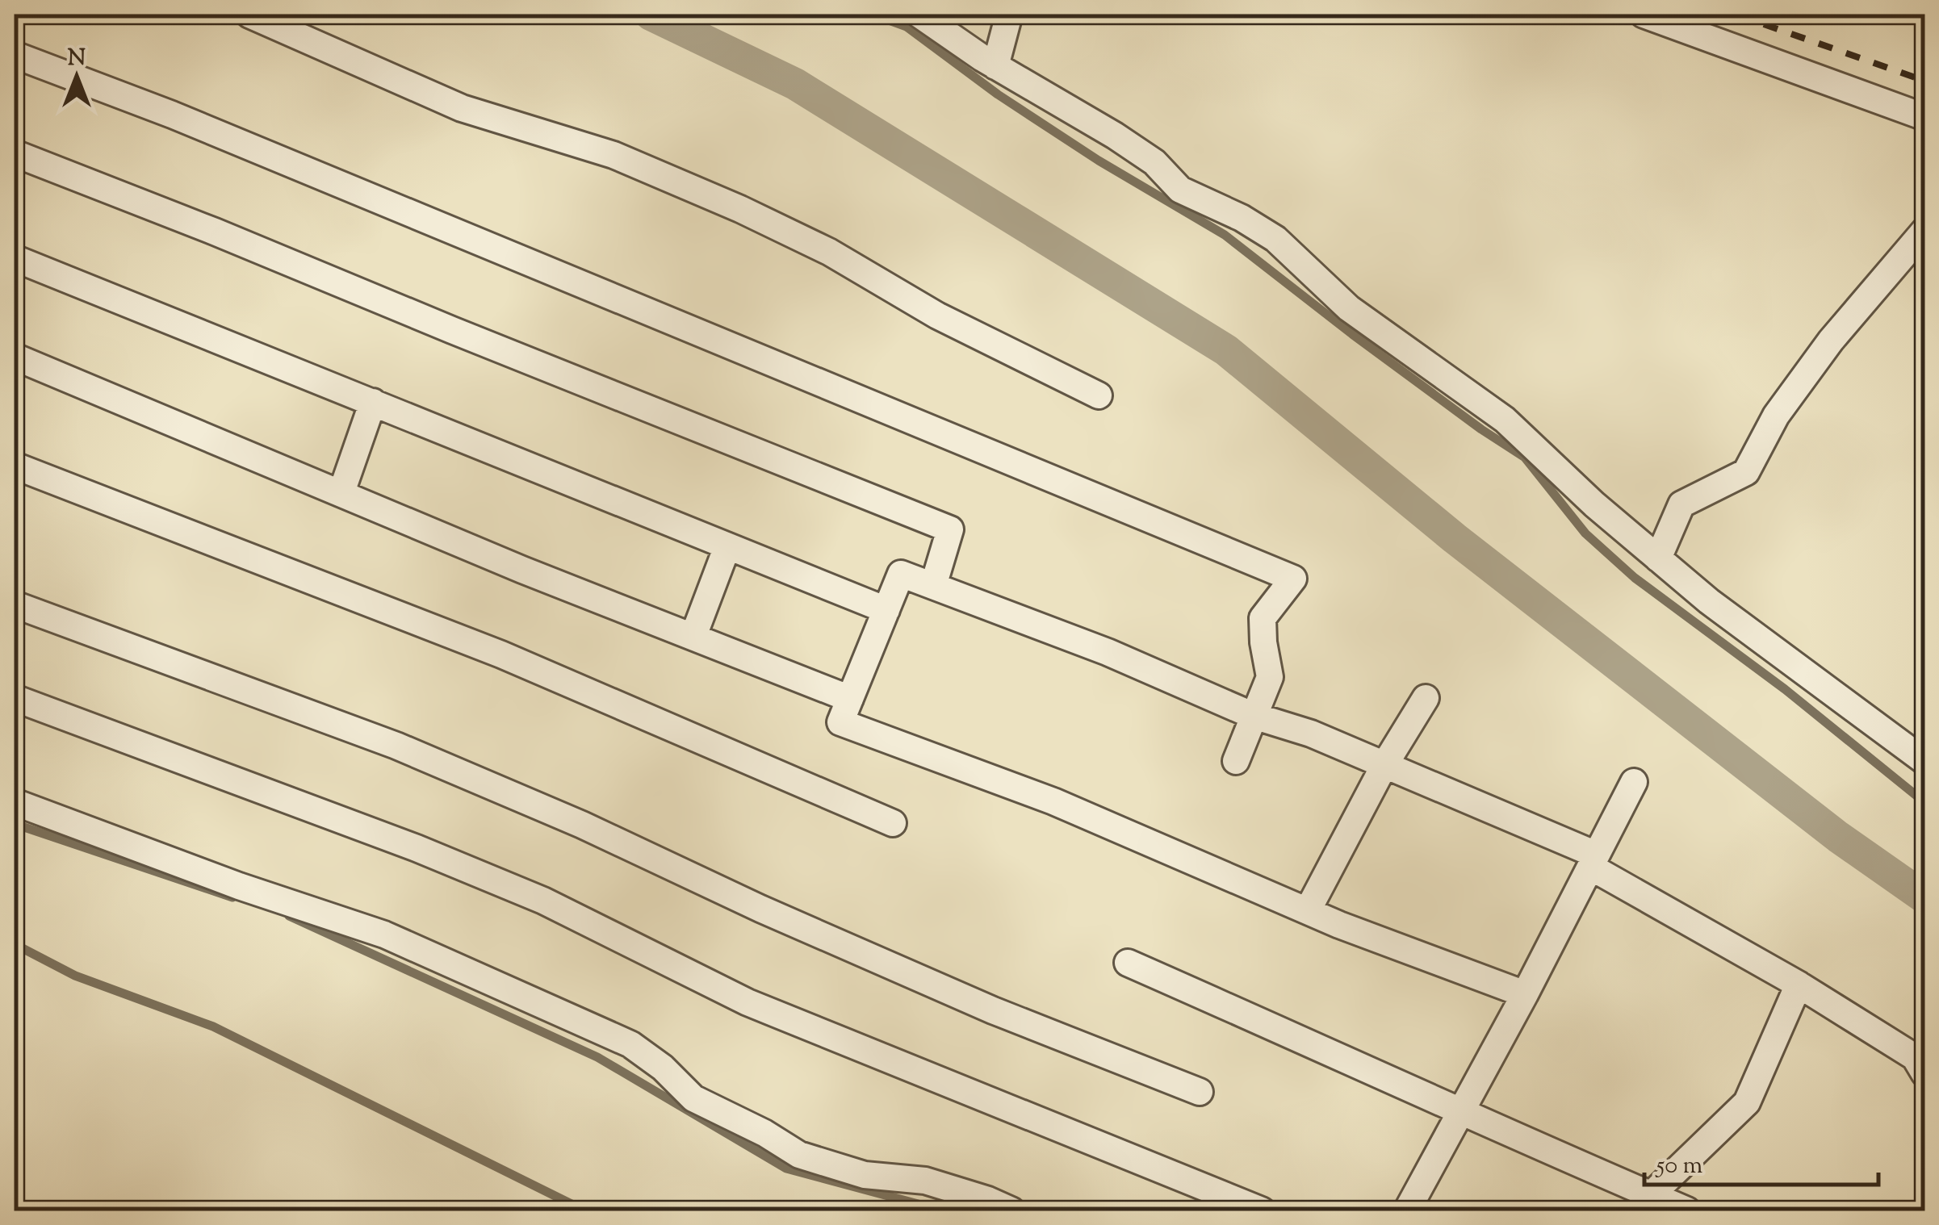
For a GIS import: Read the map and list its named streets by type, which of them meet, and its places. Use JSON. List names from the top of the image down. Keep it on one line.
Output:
{"scale_bar":"50 m","north":"top"}
